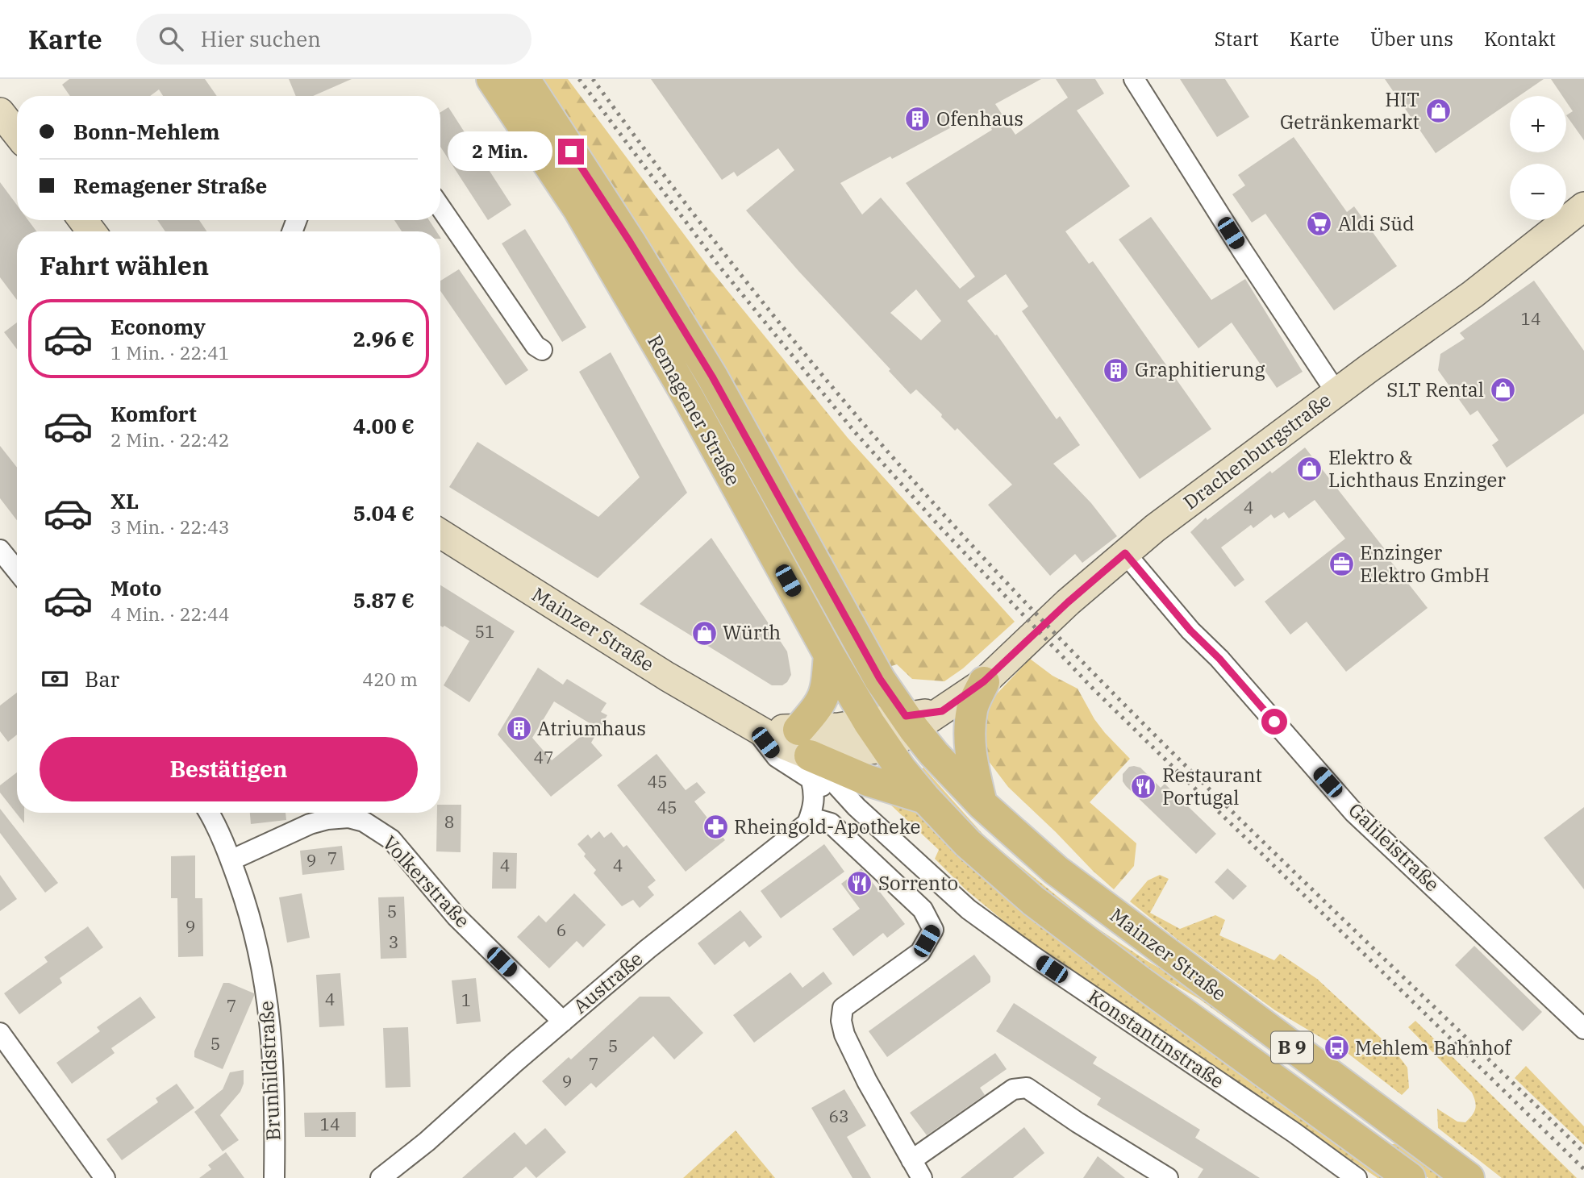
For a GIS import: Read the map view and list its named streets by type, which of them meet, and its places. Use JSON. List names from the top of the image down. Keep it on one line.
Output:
{"streets":{"main road":["Remagener Straße","Mainzer Straße","B 9"],"street":["Drachenburgstraße","Galileistraße","Volkerstraße","Austraße","Konstantinstraße","Brunhildstraße"]},"crossings":[["Remagener Straße","Drachenburgstraße"],["Remagener Straße","Mainzer Straße"],["Drachenburgstraße","Mainzer Straße"],["Drachenburgstraße","Galileistraße"],["Mainzer Straße","Konstantinstraße"],["Volkerstraße","Austraße"],["Volkerstraße","Brunhildstraße"]],"places":{"shop":["HIT Getränkemarkt","SLT Rental","Elektro & Lichthaus Enzinger","Würth"],"building":["Ofenhaus","Graphitierung","Atriumhaus"],"supermarket":["Aldi Süd"],"office":["Enzinger Elektro GmbH"],"restaurant":["Restaurant Portugal","Sorrento"],"pharmacy":["Rheingold-Apotheke"],"bus stop":["Mehlem Bahnhof"]},"house_numbers":["14","4","51","47","45","45","8","7","9","4","4","5","9","6","3","4","1","7","5","5","7","9","63","14"],"page":{"header":"Karte","search":"Hier suchen","nav":["Start","Karte","Über uns","Kontakt"],"map_buttons":["+","−"],"banner":["Bonn-Mehlem","Remagener Straße"],"bubble":"2 Min.","heading":"Fahrt wählen","list":[{"name":"Economy","note":"1 Min. · 22:41","value":"2.96 €"},{"name":"Komfort","note":"2 Min. · 22:42","value":"4.00 €"},{"name":"XL","note":"3 Min. · 22:43","value":"5.04 €"},{"name":"Moto","note":"4 Min. · 22:44","value":"5.87 €"}],"pay":["Bar","420 m"],"buttons":"Bestätigen"}}
